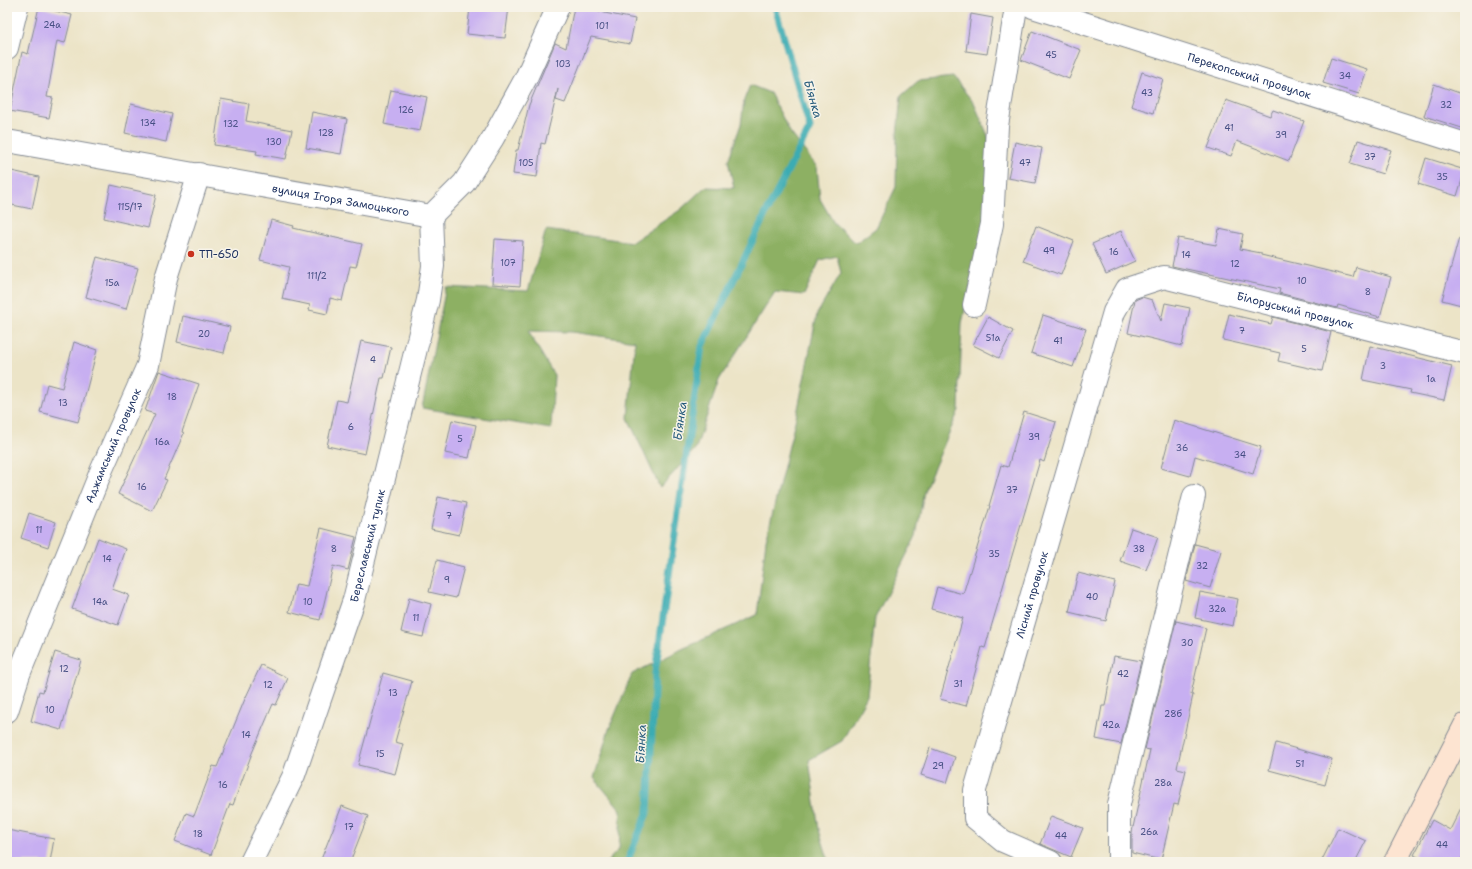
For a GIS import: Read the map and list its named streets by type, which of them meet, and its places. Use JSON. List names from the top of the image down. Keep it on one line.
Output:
{"streets":{"street":["Перекопський провулок","вулиця Ігоря Замоцького","Білоруський провулок","Аджамський провулок","Береславський тупик","Лісний провулок"]},"crossings":[["вулиця Ігоря Замоцького","Аджамський провулок"],["вулиця Ігоря Замоцького","Береславський тупик"],["Білоруський провулок","Лісний провулок"]],"water":["Біянка"],"places":["ТП-650"],"house_numbers":["24а","101","45","103","34","43","32","126","134","132","41","128","39","130","37","105","47","35","115/17","49","16","14","107","12","111/2","10","15а","8","7","20","51а","41","5","4","3","1а","18","13","6","39","5","16а","36","34","16","37","7","11","8","38","35","14","32","9","40","14а","10","32а","11","30","12","42","31","12","13","10","28б","42а","14","15","51","29","28а","16","17","26а","18","44","44"]}
